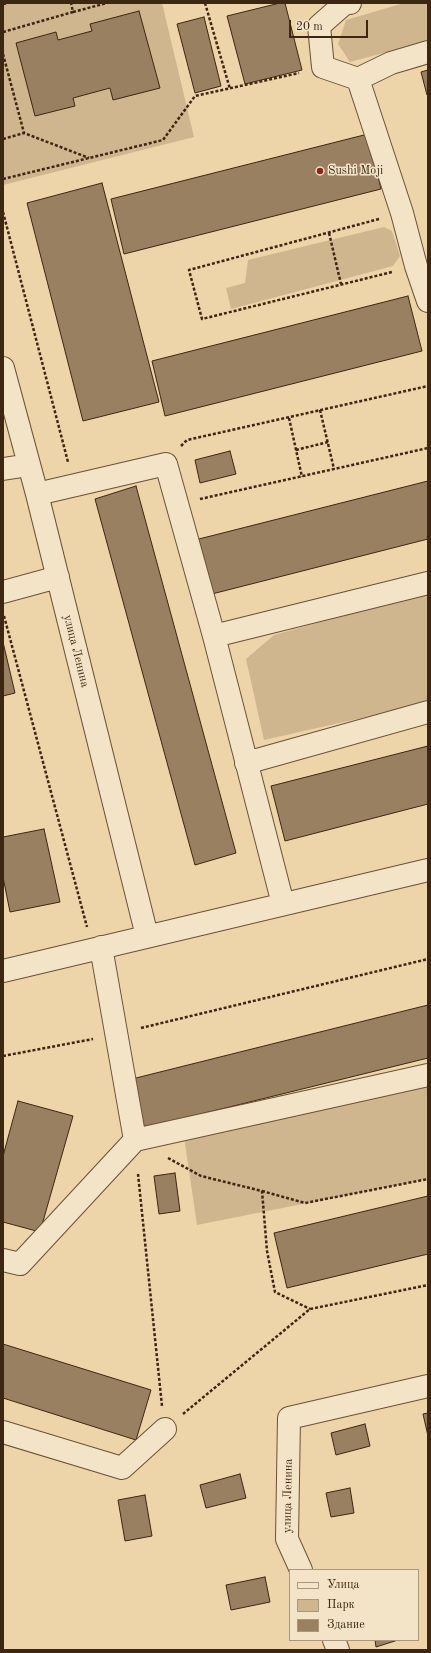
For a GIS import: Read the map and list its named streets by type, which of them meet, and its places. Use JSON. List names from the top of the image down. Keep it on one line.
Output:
{"streets":{"street":["улица Ленина"]},"places":["Sushi Moji"],"legend":["Улица","Парк","Здание"],"scale_bar":"20 m"}
